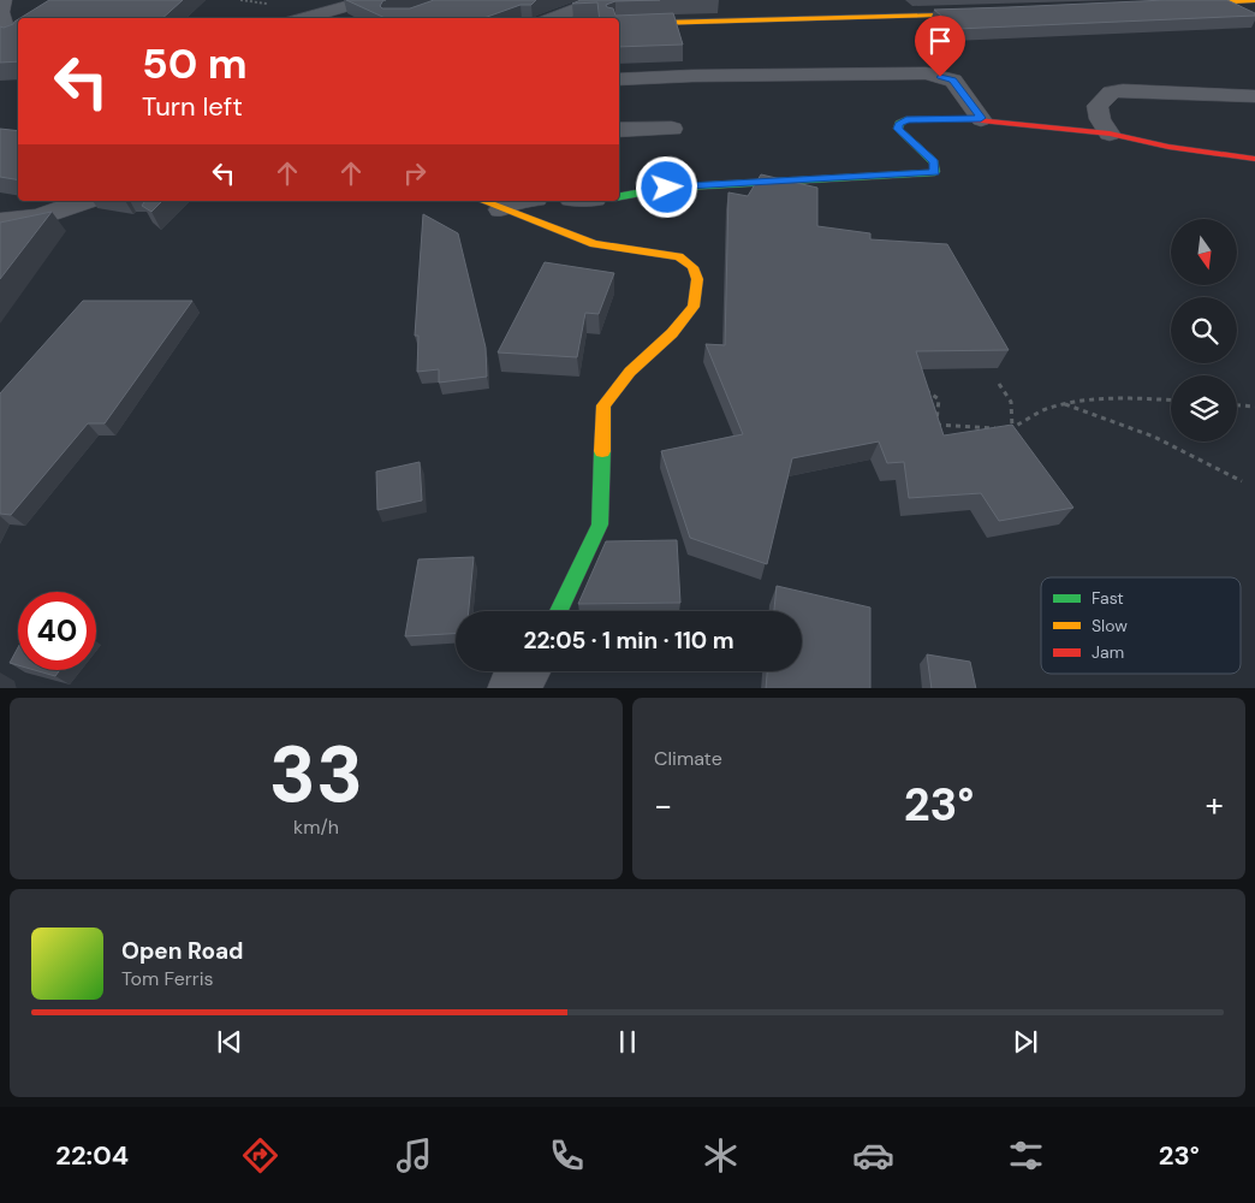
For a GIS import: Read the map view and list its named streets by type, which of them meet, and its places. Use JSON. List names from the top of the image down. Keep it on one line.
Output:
{"legend":["Fast","Slow","Jam"],"north":"bottom","page":{"turn":["50 m","Turn left"],"limit":"40","trip":"22:05 · 1 min · 110 m","tile":[["33","km/h"],"Climate"],"heat":["−","23°","+"],"song":["Open Road","Tom Ferris"],"tabs":["22:04","23°"]}}
